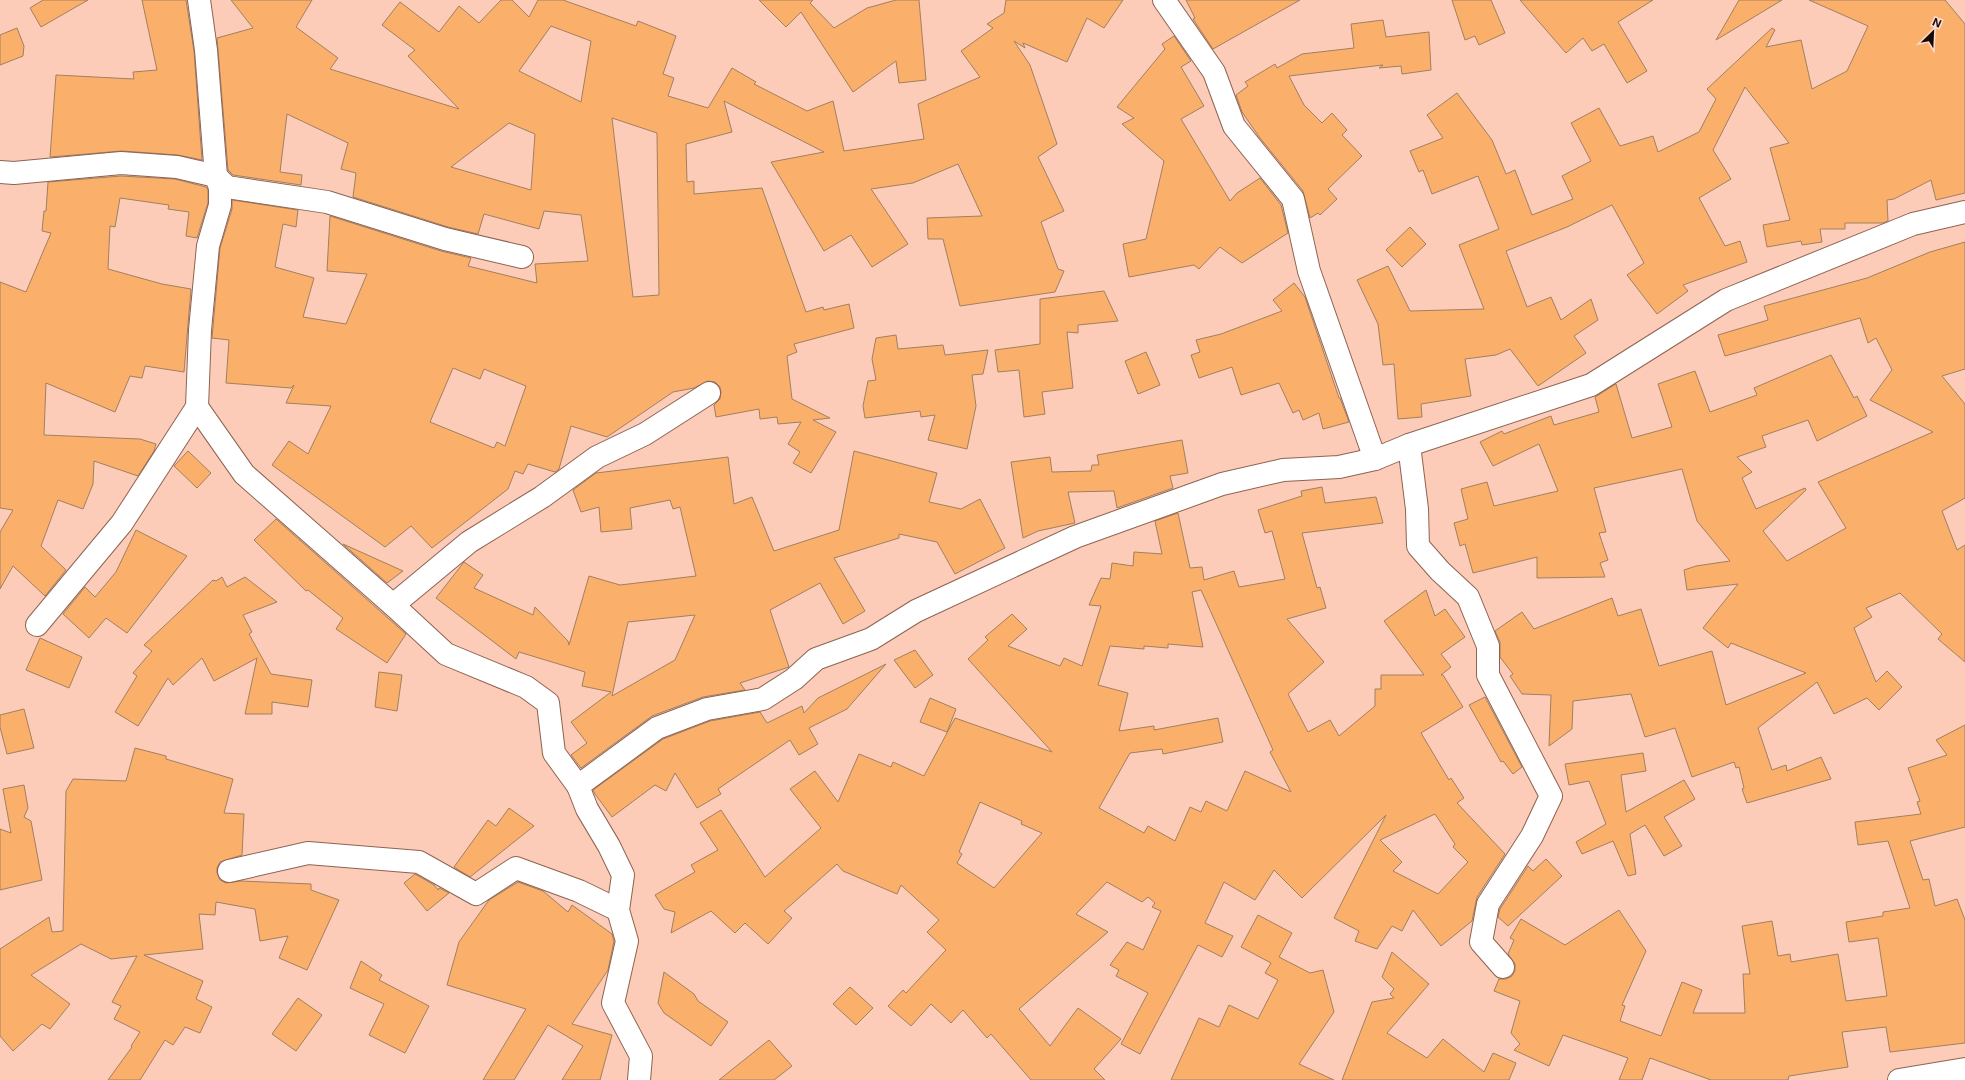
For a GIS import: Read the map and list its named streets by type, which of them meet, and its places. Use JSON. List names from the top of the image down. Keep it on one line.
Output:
{"north":"top right"}
